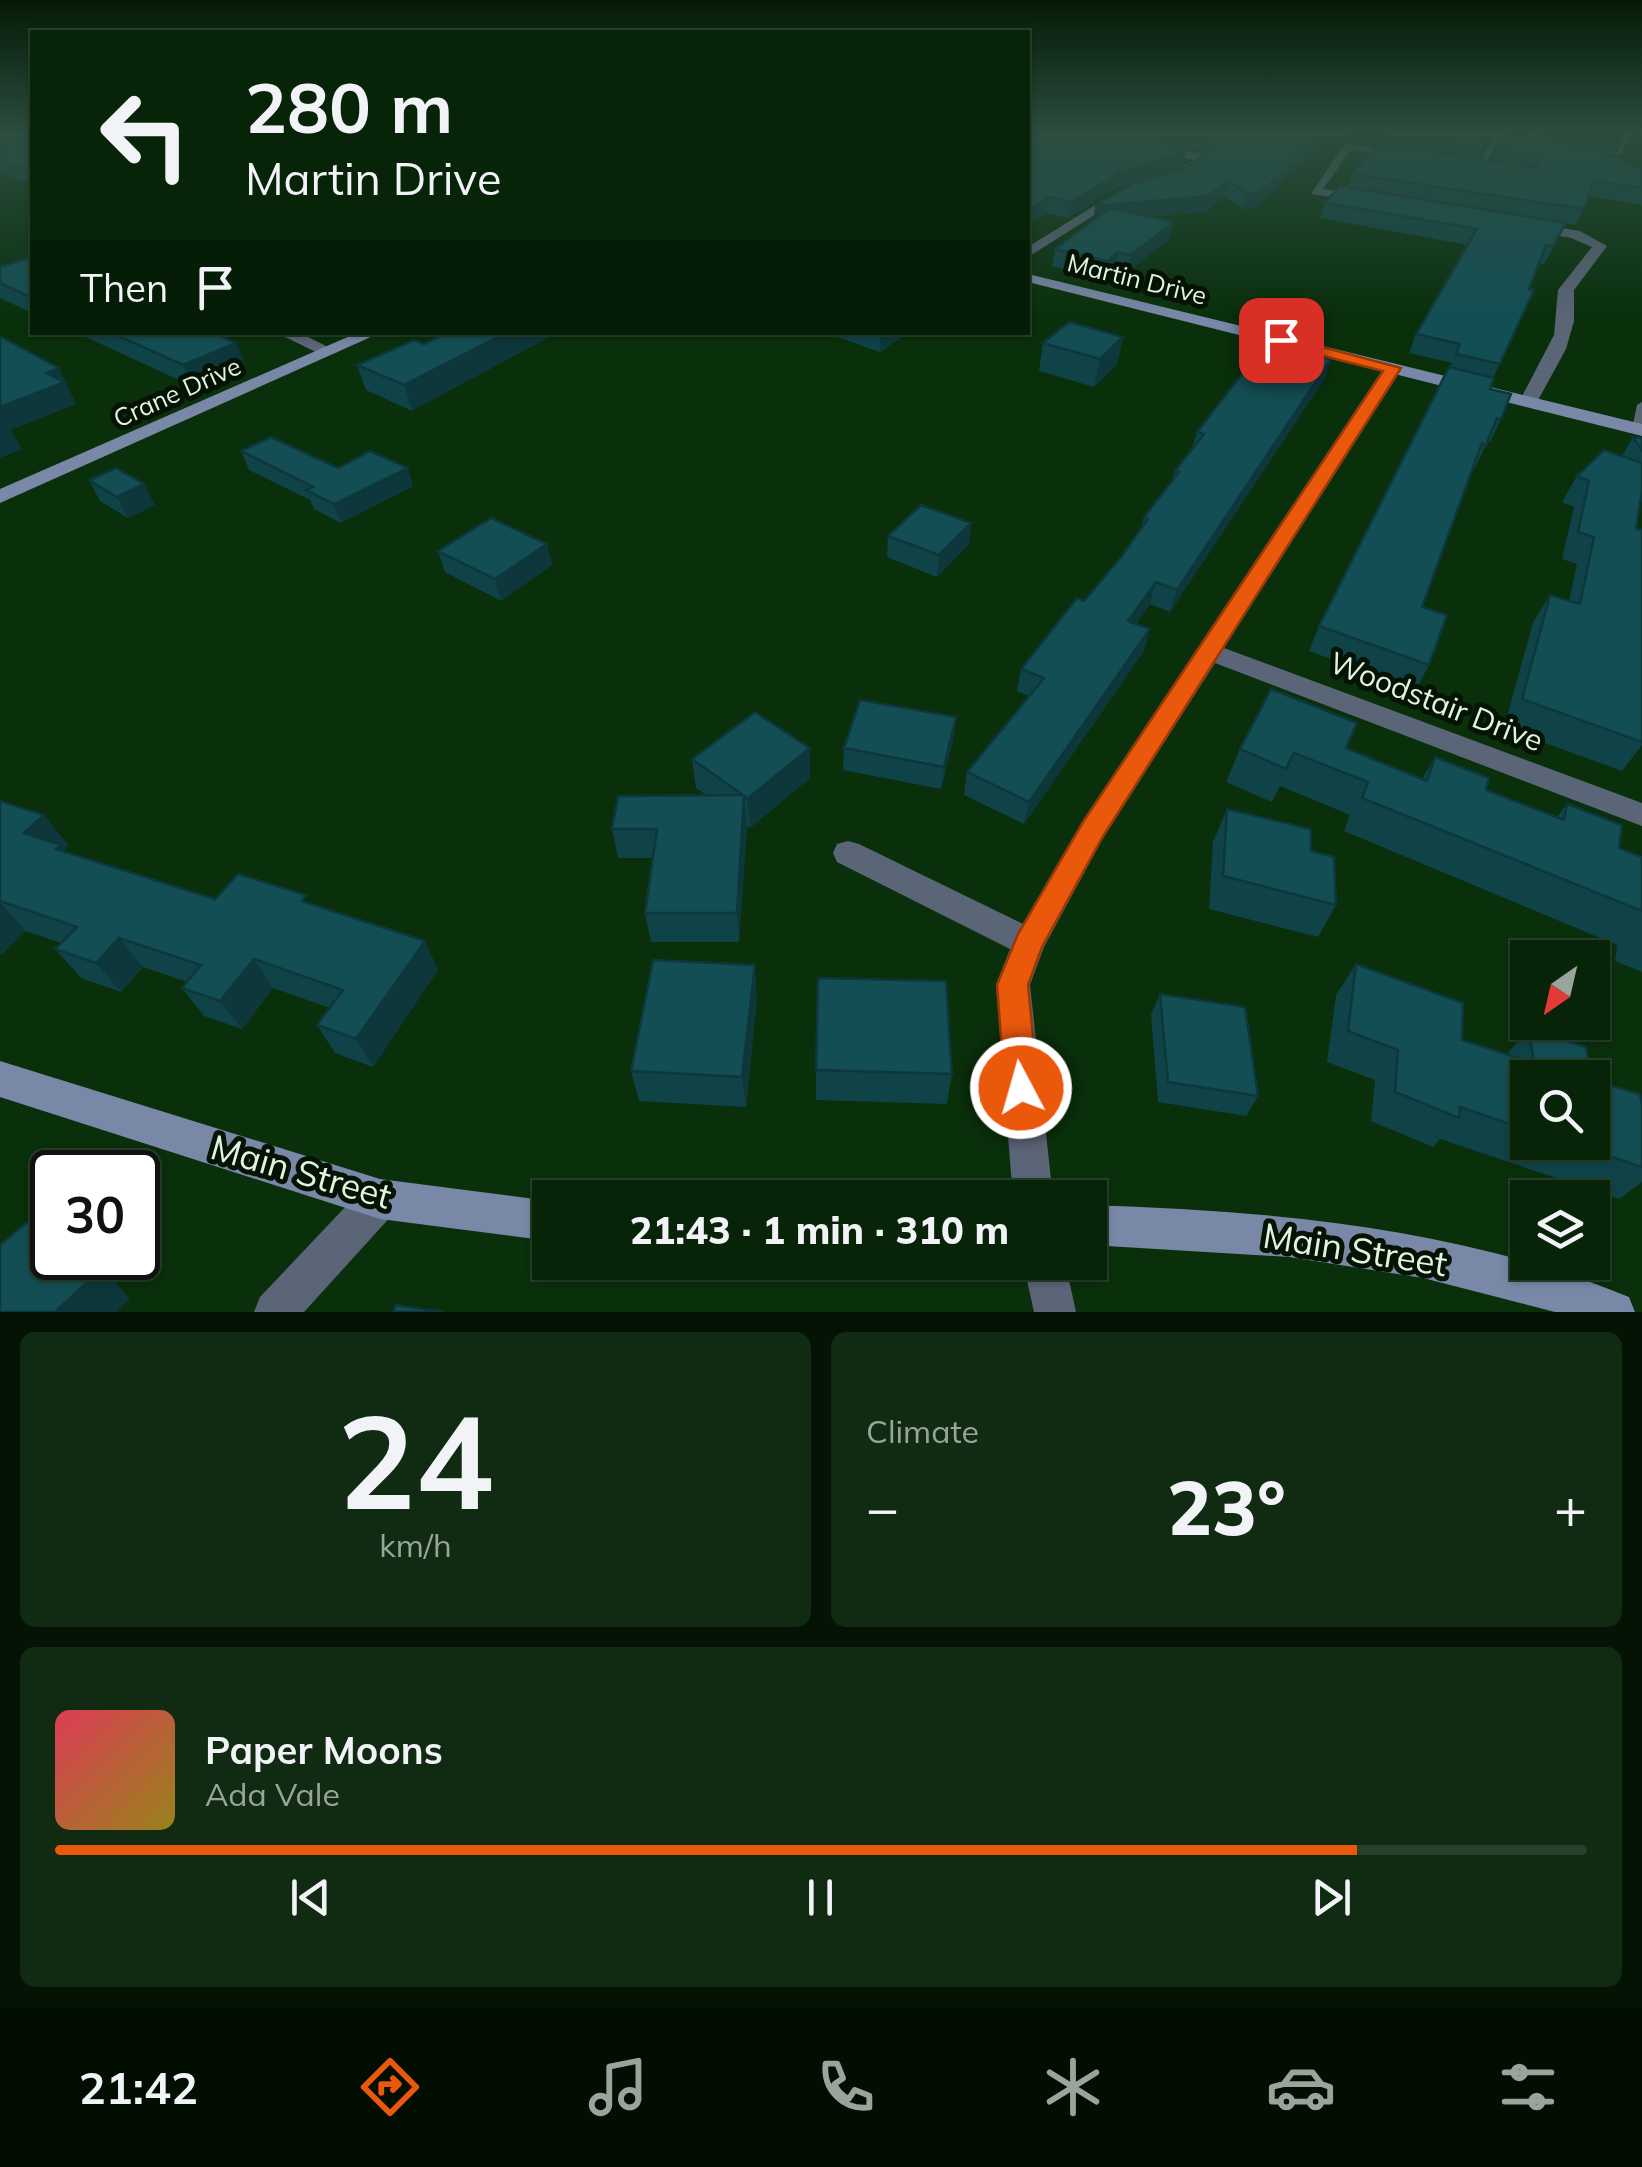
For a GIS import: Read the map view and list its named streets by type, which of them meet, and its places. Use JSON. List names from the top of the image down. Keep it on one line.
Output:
{"streets":{"street":["Martin Drive","Crane Drive","Woodstair Drive","Main Street"]},"north":"bottom left","page":{"turn":["280 m","Martin Drive"],"then":"Then","limit":"30","trip":"21:43 · 1 min · 310 m","tile":[["24","km/h"],"Climate"],"heat":["−","23°","+"],"song":["Paper Moons","Ada Vale"],"tabs":"21:42"}}
